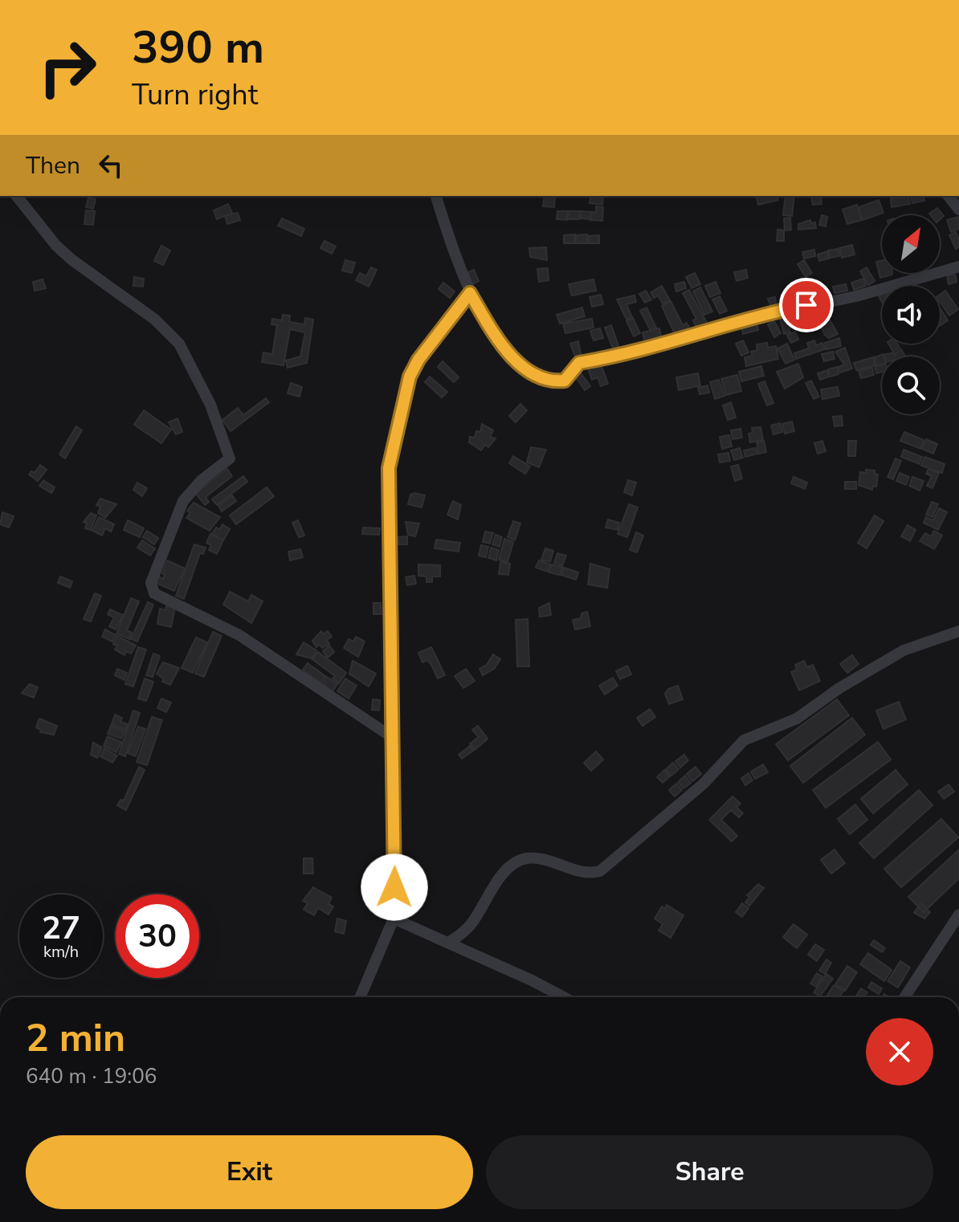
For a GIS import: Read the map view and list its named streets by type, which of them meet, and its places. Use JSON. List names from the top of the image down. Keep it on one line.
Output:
{"north":"top right","page":{"turn":["390 m","Turn right"],"then":"Then","speed":"27 km/h","limit":"30","heading":["2 min","640 m · 19:06"],"buttons":["Exit","Share"]}}
